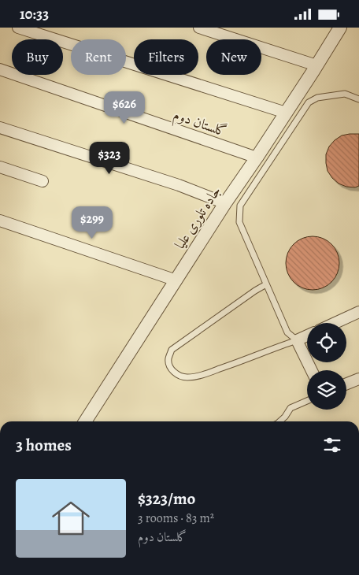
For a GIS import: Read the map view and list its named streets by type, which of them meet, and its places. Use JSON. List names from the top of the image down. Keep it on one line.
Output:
{"streets":{"street":["گلستان دوم","جاده تلوری علیا"]},"crossings":[["گلستان دوم","جاده تلوری علیا"]],"page":{"status":"10:33","chip":["Buy","Rent","Filters","New"],"price":["$626","$323","$299"],"heading":"3 homes","list":[{"name":"$323/mo","note":"3 rooms · 83 m² · گلستان دوم"}]}}
